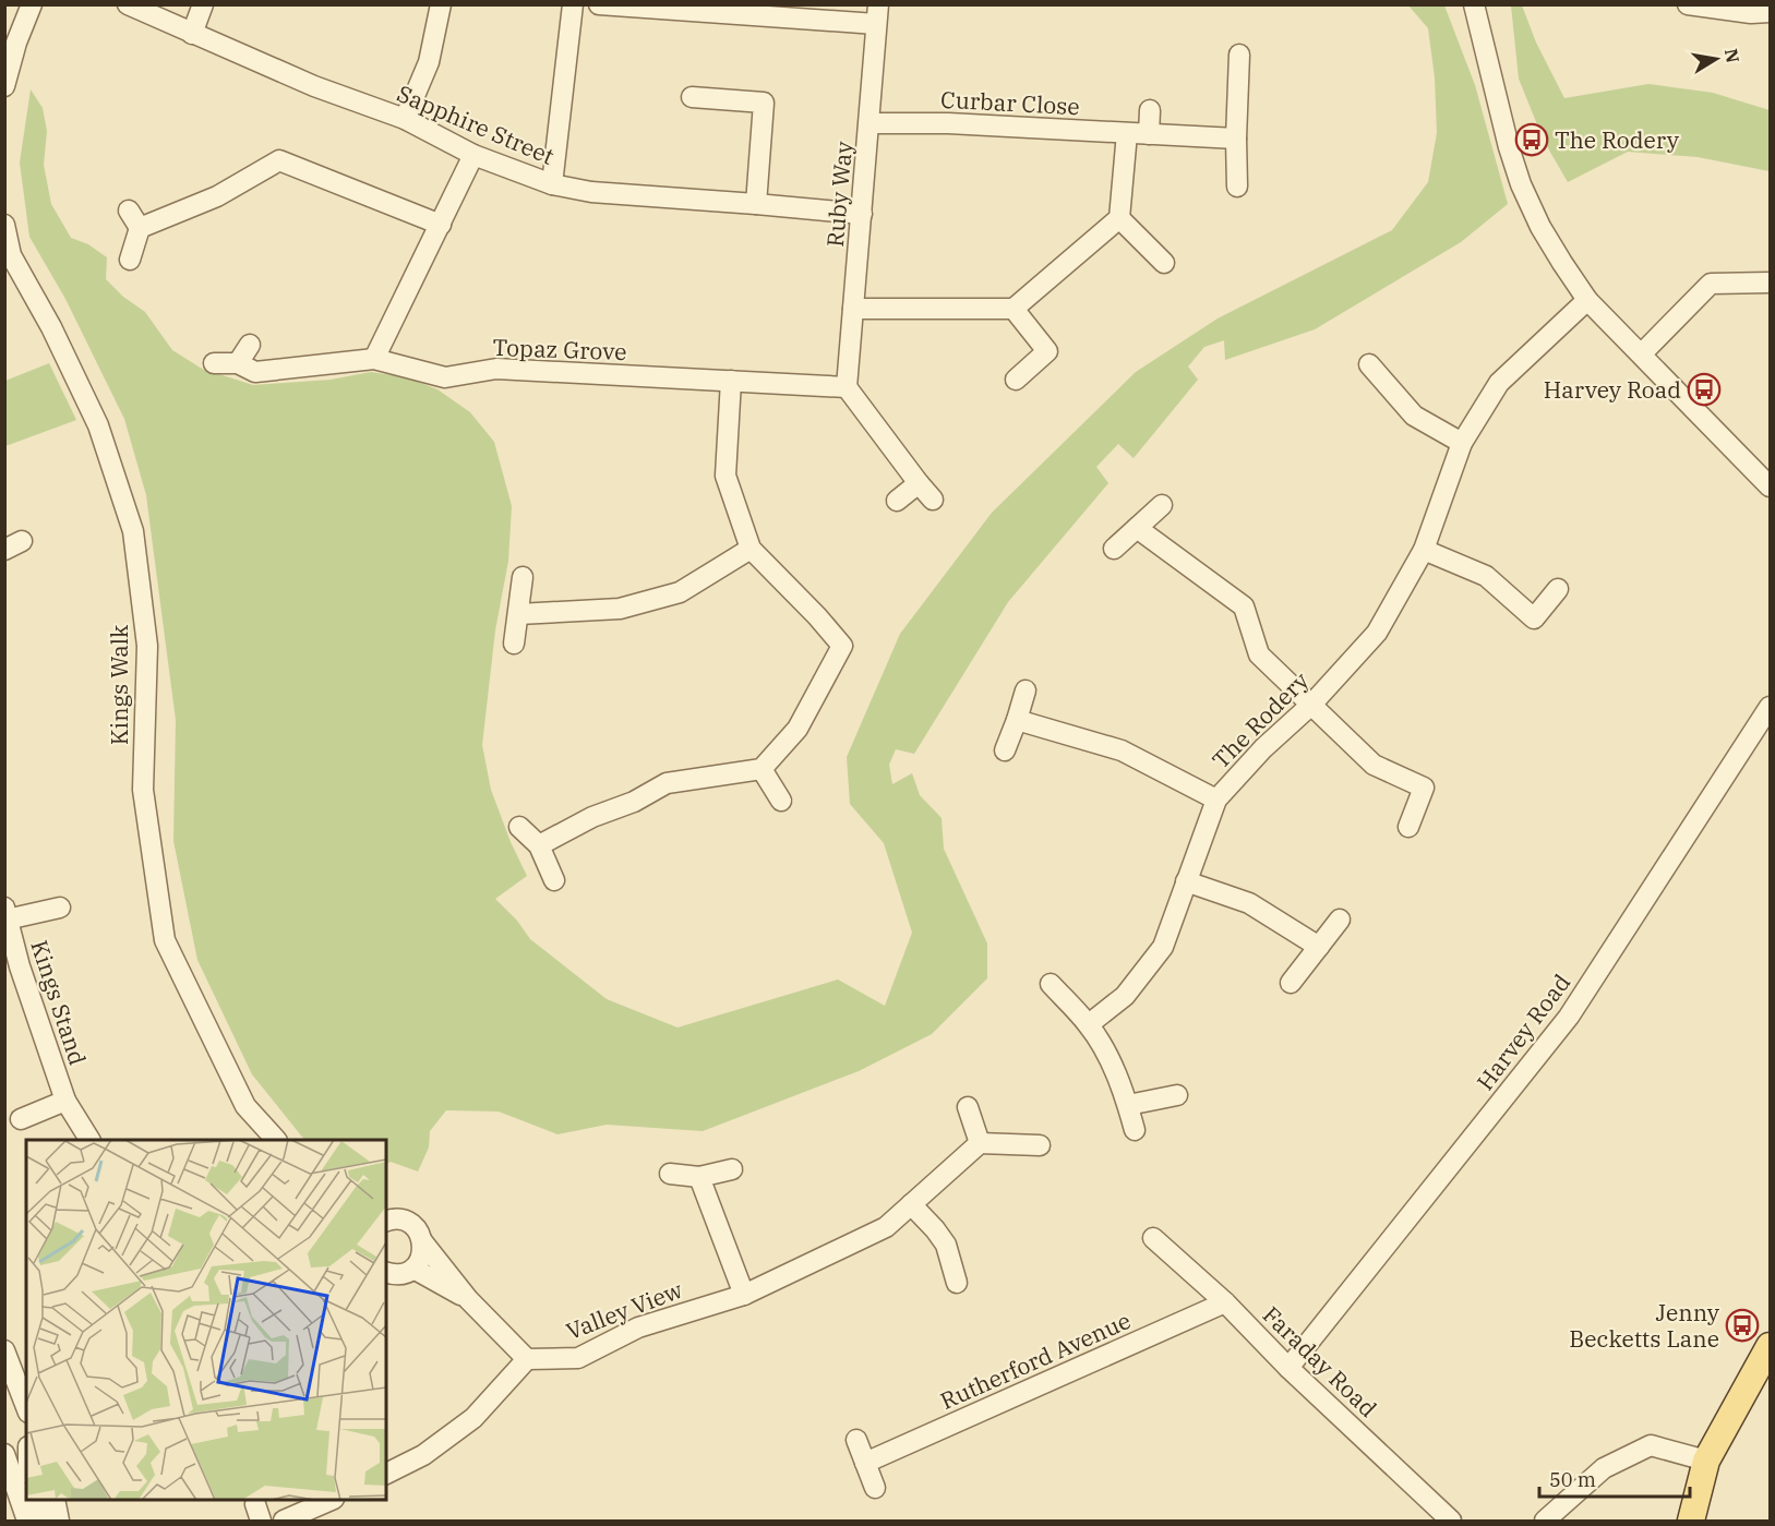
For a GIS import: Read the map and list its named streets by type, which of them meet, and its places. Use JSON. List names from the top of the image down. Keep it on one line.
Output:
{"streets":{"street":["Curbar Close","Sapphire Street","Ruby Way","Topaz Grove","Kings Walk","The Rodery","Kings Stand","Harvey Road","Valley View","Rutherford Avenue","Faraday Road"]},"crossings":[["Curbar Close","Ruby Way"],["Sapphire Street","Ruby Way"],["Ruby Way","Topaz Grove"],["Harvey Road","Faraday Road"],["Rutherford Avenue","Faraday Road"]],"places":{"bus stop":["The Rodery","Harvey Road","Jenny Becketts Lane"]},"scale_bar":"50 m","north":"right"}
